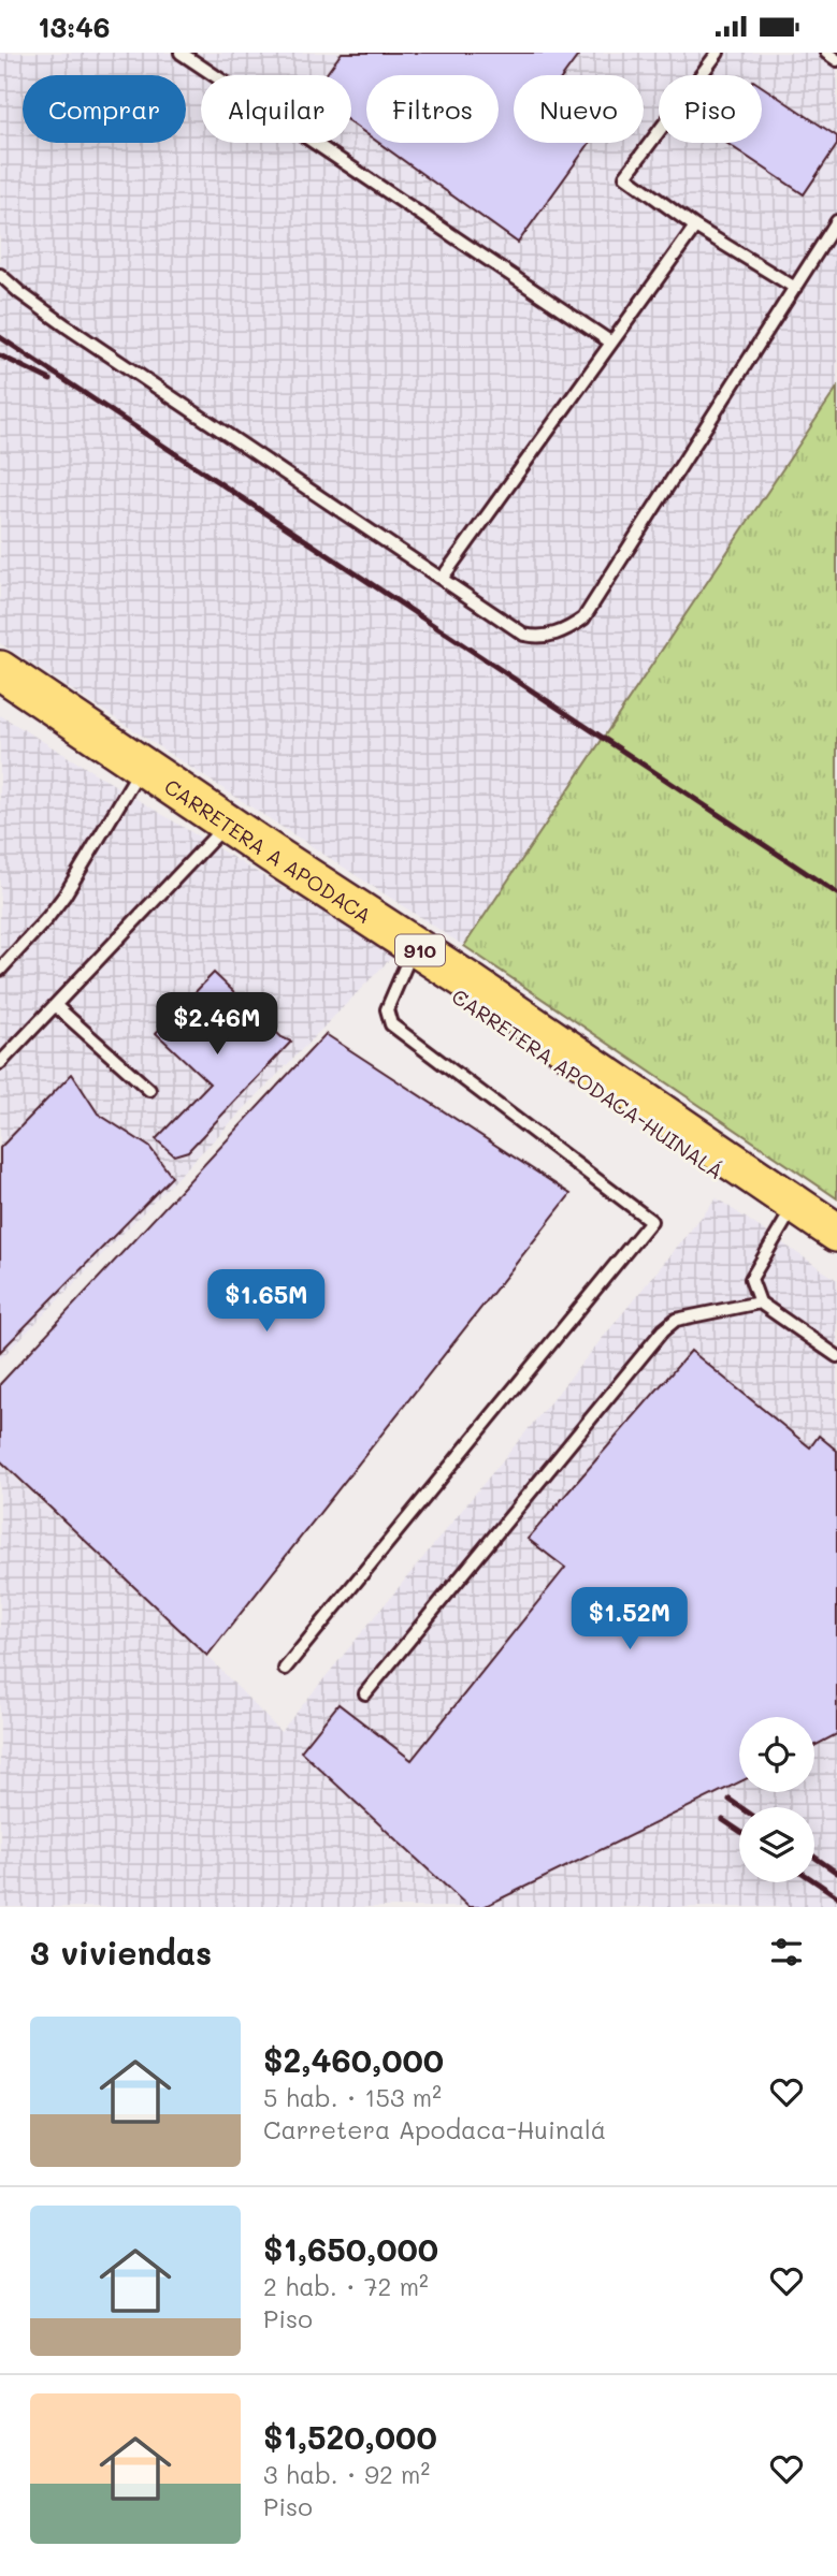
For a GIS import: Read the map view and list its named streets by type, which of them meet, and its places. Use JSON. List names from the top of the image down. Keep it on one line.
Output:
{"streets":{"main road":["CARRETERA A APODACA","910","CARRETERA APODACA-HUINALÁ"]},"page":{"status":"13:46","chip":["Comprar","Alquilar","Filtros","Nuevo","Piso"],"price":["$2.46M","$1.65M","$1.52M"],"heading":"3 viviendas","list":[{"name":"$2,460,000","note":"5 hab. · 153 m² · Carretera Apodaca-Huinalá"},{"name":"$1,650,000","note":"2 hab. · 72 m² · Piso"},{"name":"$1,520,000","note":"3 hab. · 92 m² · Piso"}]}}
